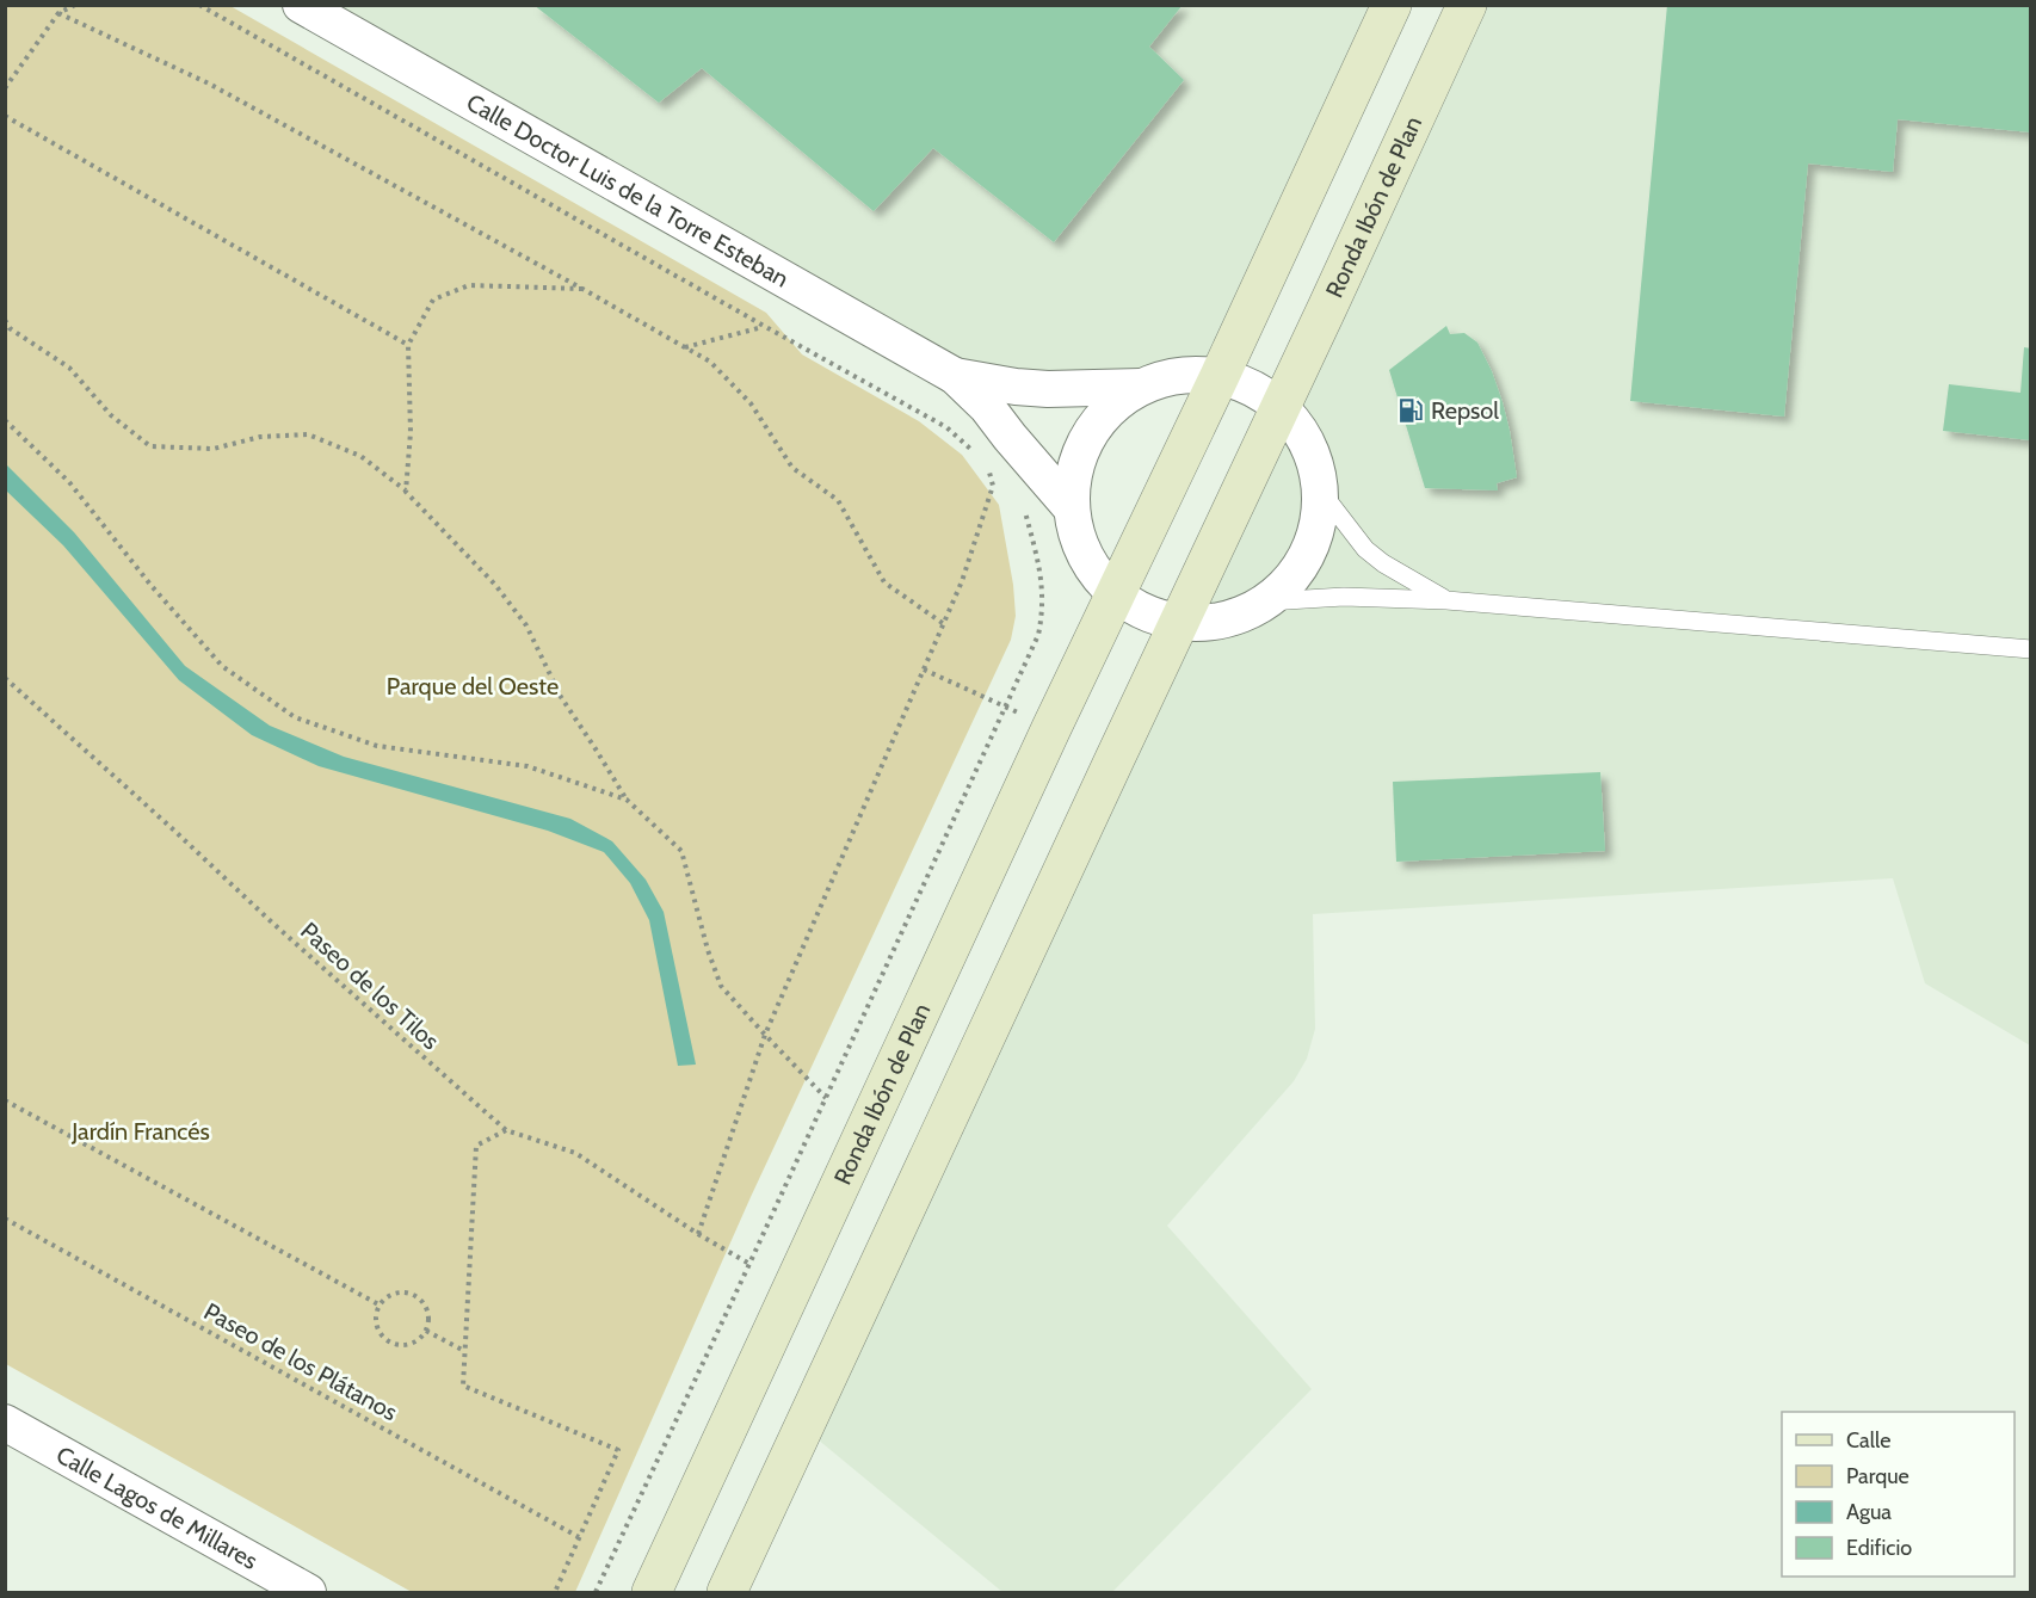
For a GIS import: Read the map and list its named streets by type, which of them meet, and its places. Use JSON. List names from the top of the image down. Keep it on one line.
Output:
{"streets":{"main road":["Ronda Ibón de Plan"],"street":["Calle Doctor Luis de la Torre Esteban","Calle Lagos de Millares"],"path":["Paseo de los Tilos","Paseo de los Plátanos"]},"parks":["Parque del Oeste","Jardín Francés"],"places":{"fuel station":["Repsol"]},"legend":["Calle","Parque","Agua","Edificio"]}
